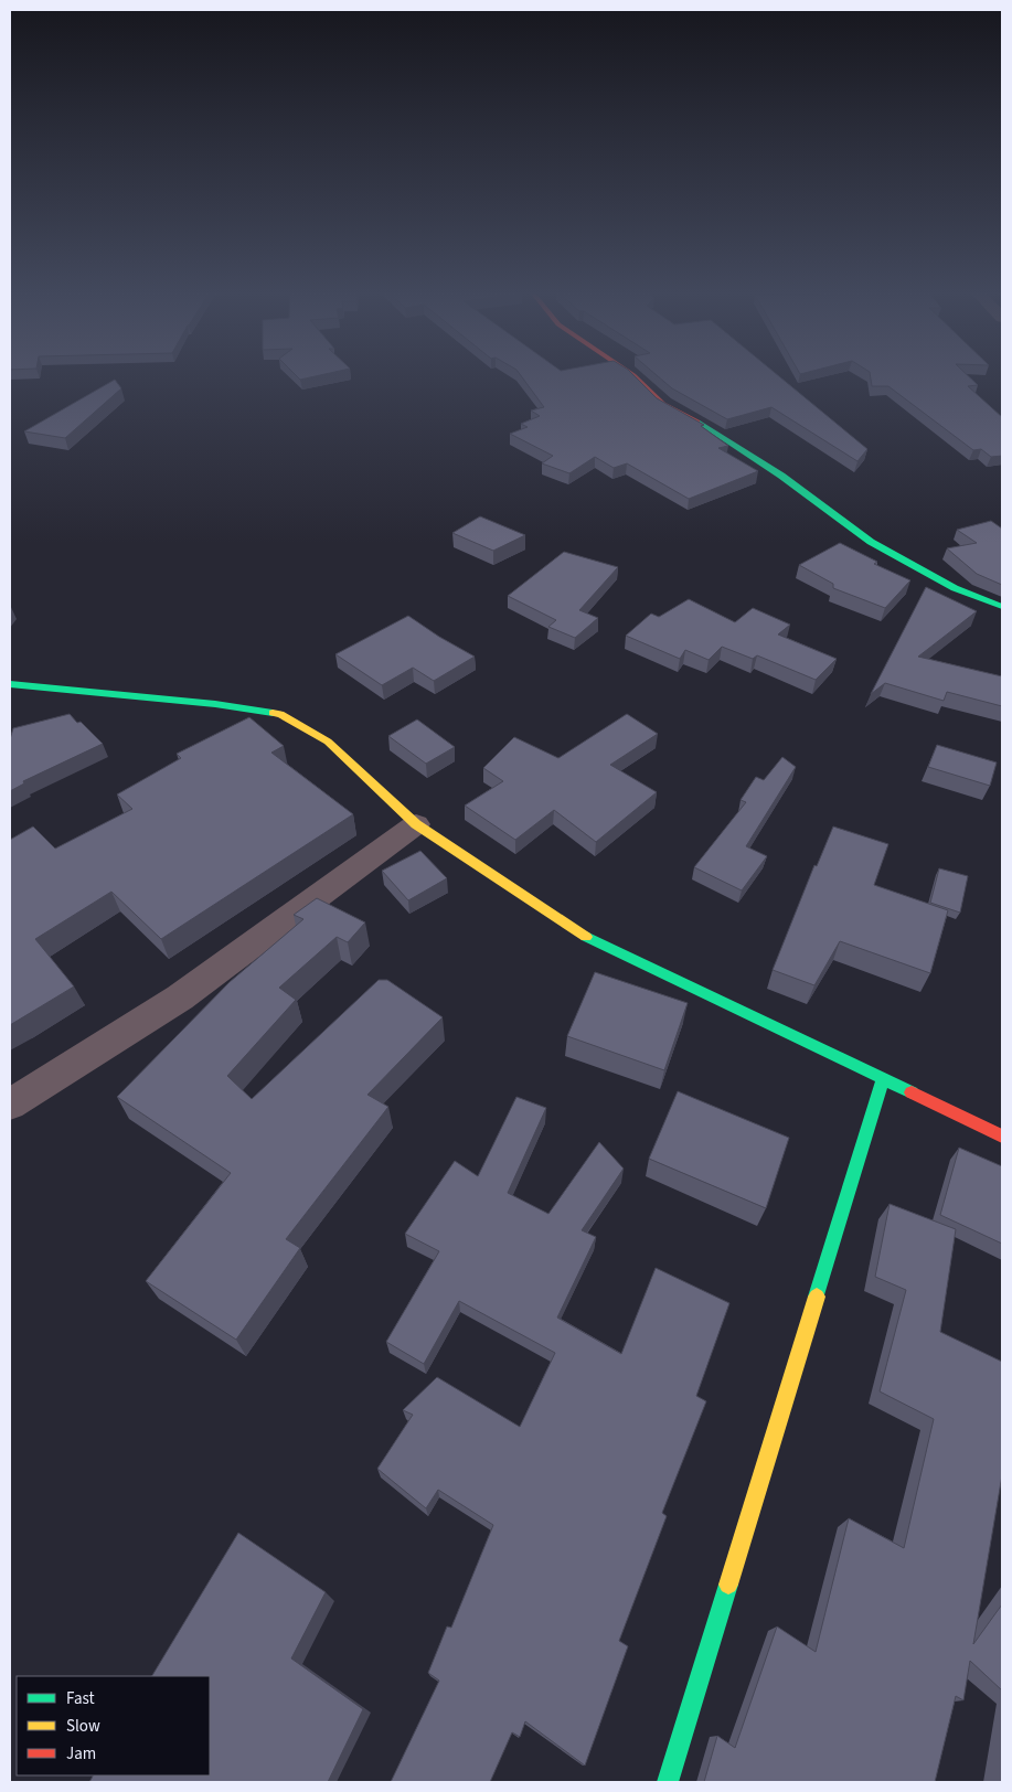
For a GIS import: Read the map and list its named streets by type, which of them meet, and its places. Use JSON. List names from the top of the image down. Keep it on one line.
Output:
{"legend":["Fast","Slow","Jam"]}
